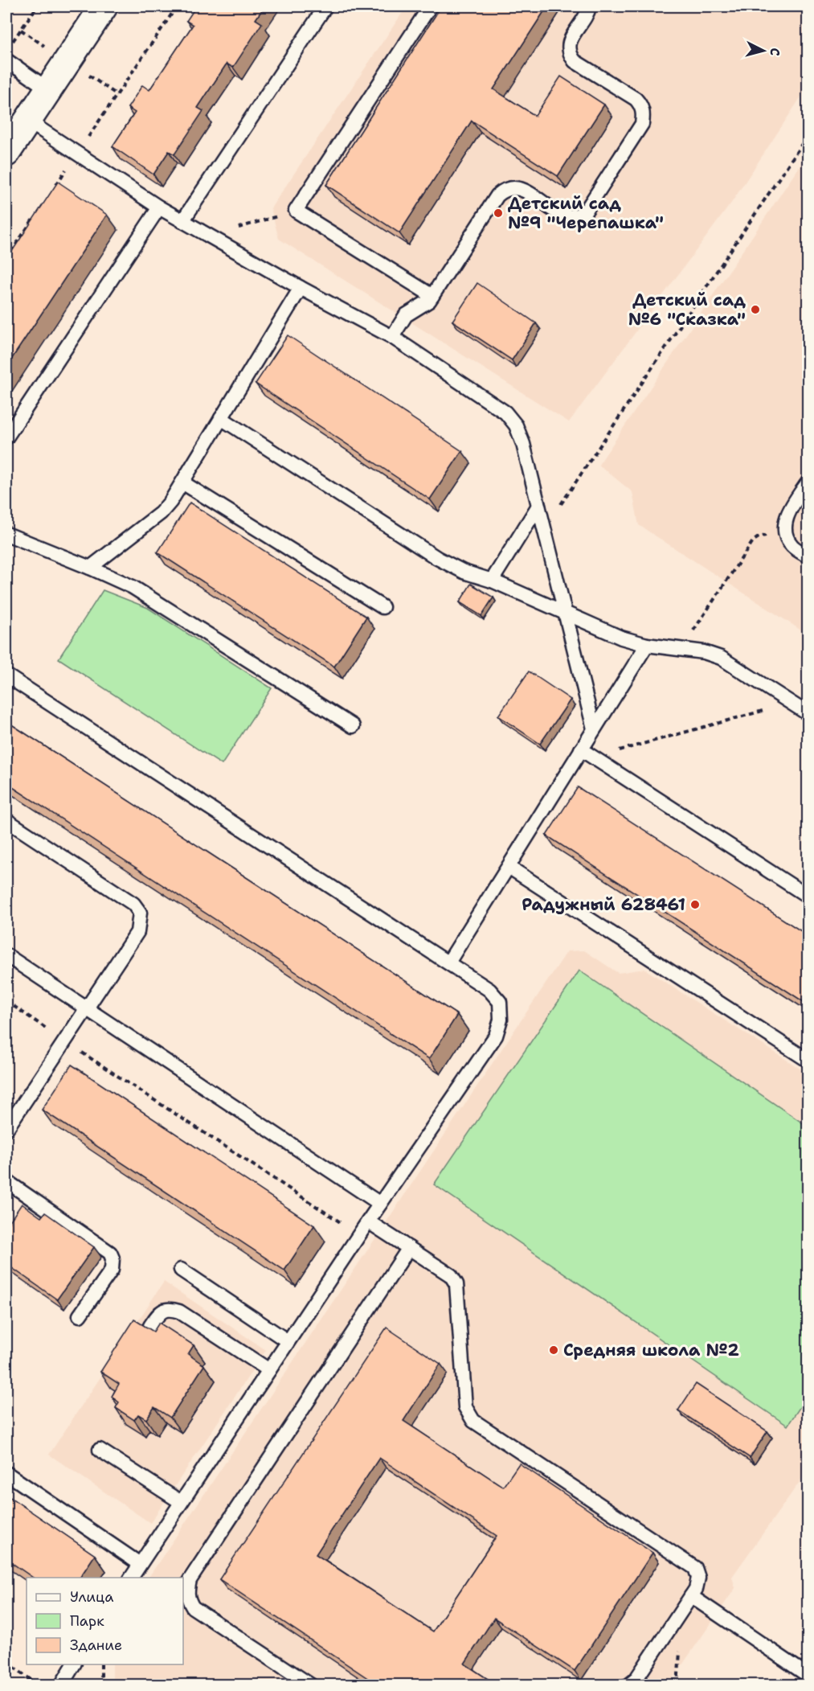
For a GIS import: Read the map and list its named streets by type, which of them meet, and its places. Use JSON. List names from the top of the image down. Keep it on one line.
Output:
{"places":["Детский сад №9 \"Черепашка\"","Детский сад №6 \"Сказка\"","Радужный 628461","Средняя школа №2"],"legend":["Улица","Парк","Здание"],"north":"right"}
